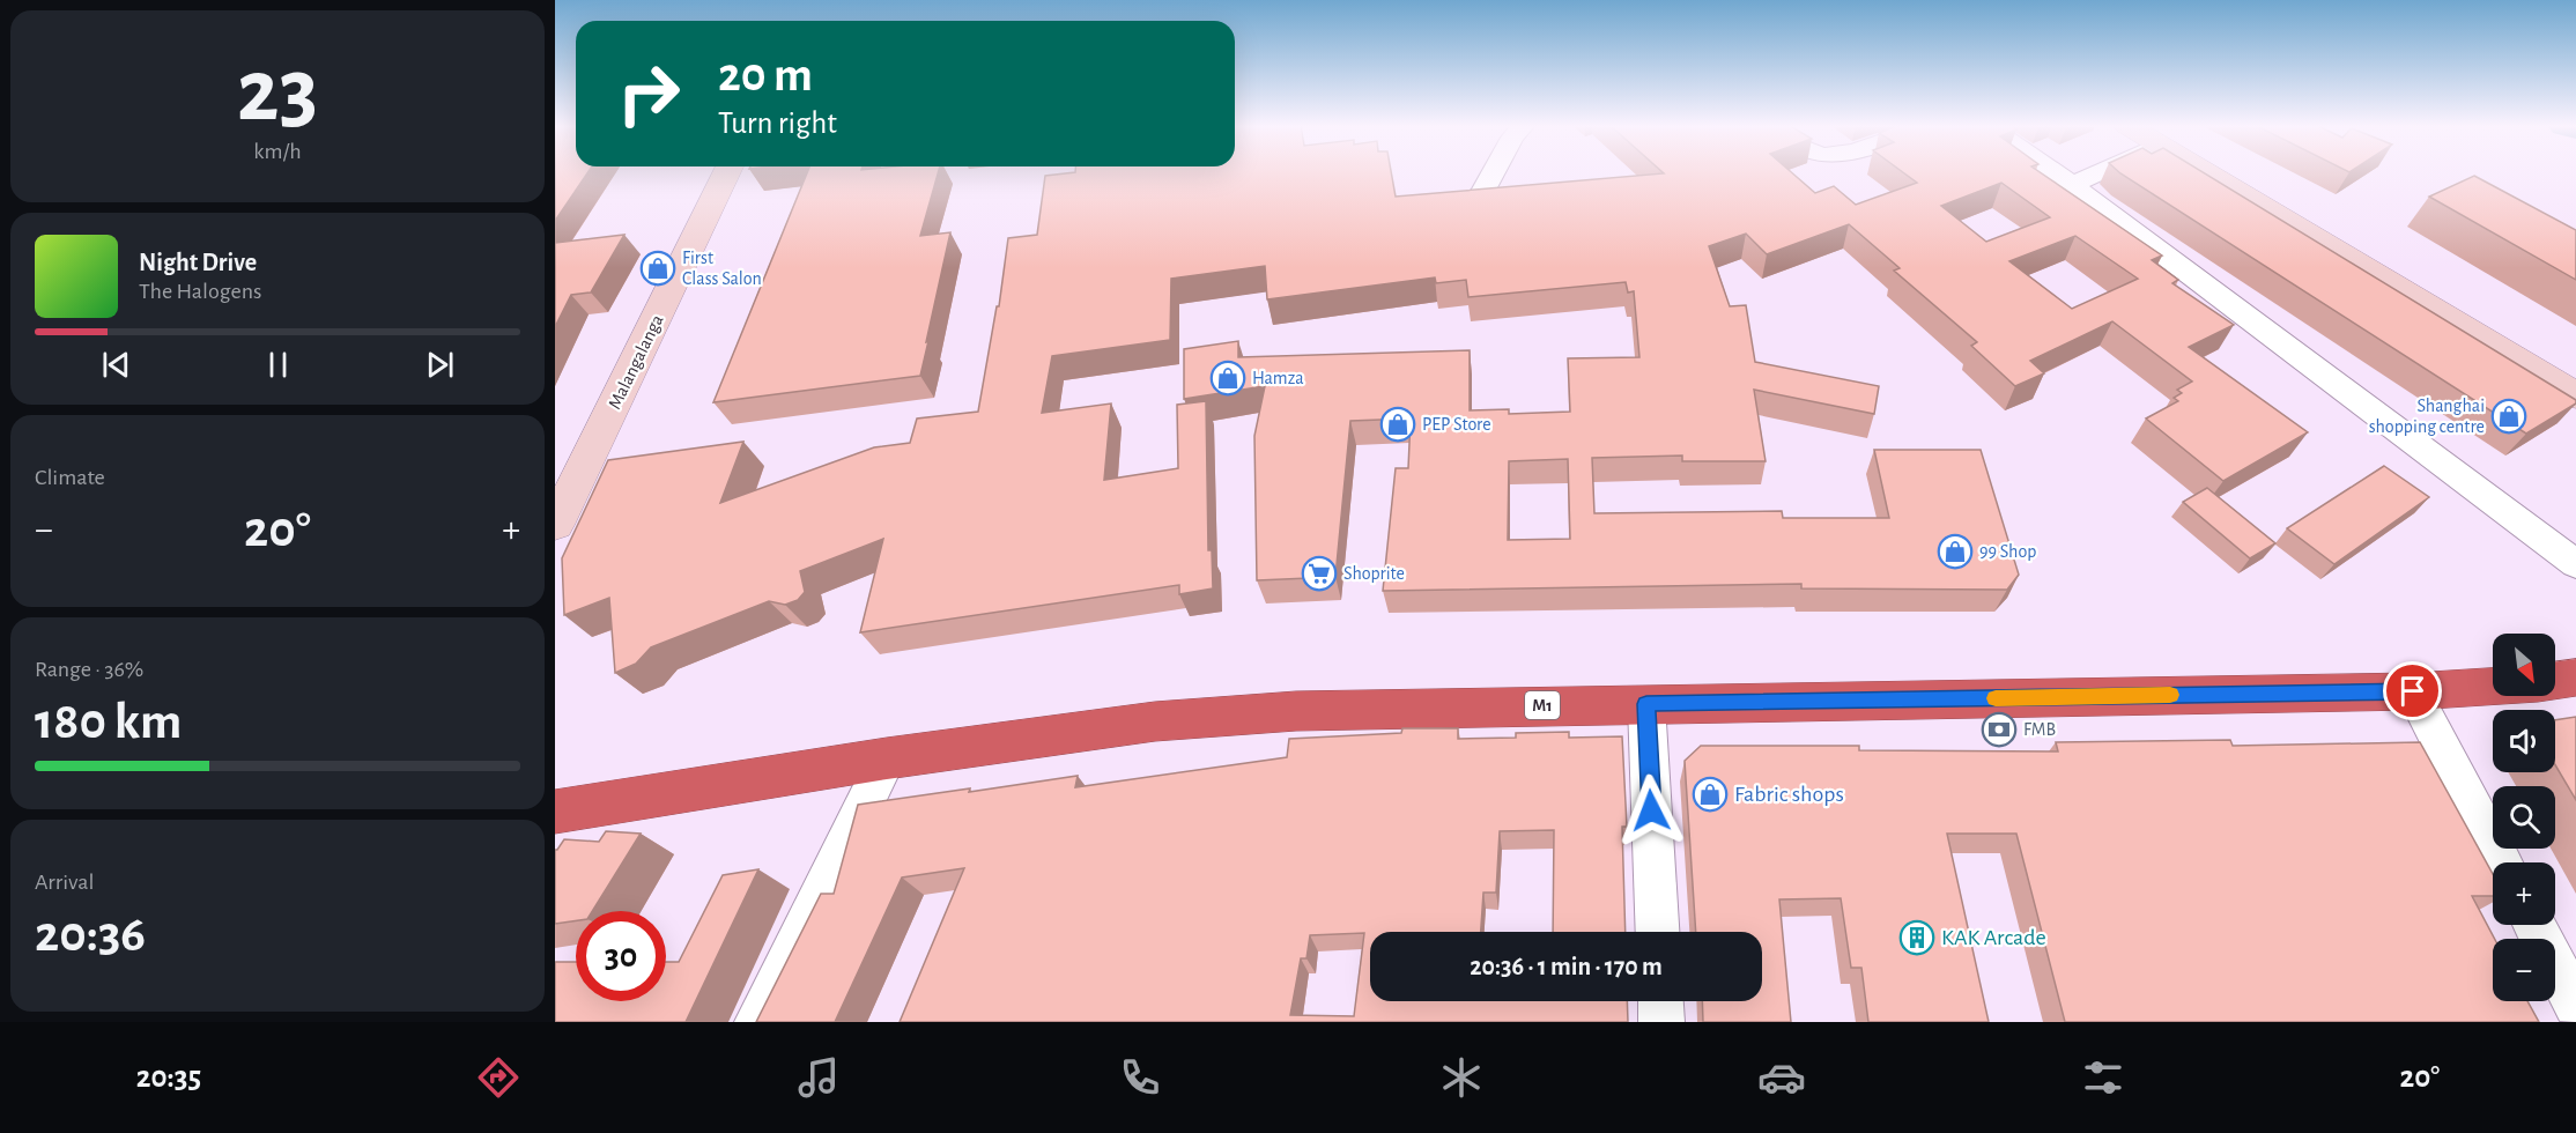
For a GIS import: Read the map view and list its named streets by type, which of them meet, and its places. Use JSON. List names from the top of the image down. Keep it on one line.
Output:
{"streets":{"highway":["M1"],"street":["Malangalanga"]},"places":{"shop":["First Class Salon","Hamza","Shanghai shopping centre","PEP Store","99 Shop","Fabric shops"],"supermarket":["Shoprite"],"bank":["FMB"],"building":["KAK Arcade"]},"north":"bottom right","page":{"tile":[["23","km/h"],"Climate",["Range · 36%","180 km"],["Arrival","20:36"]],"turn":["20 m","Turn right"],"song":["Night Drive","The Halogens"],"heat":["−","20°","+"],"map_buttons":["+","−"],"limit":"30","trip":"20:36 · 1 min · 170 m","tabs":["20:35","20°"]}}
